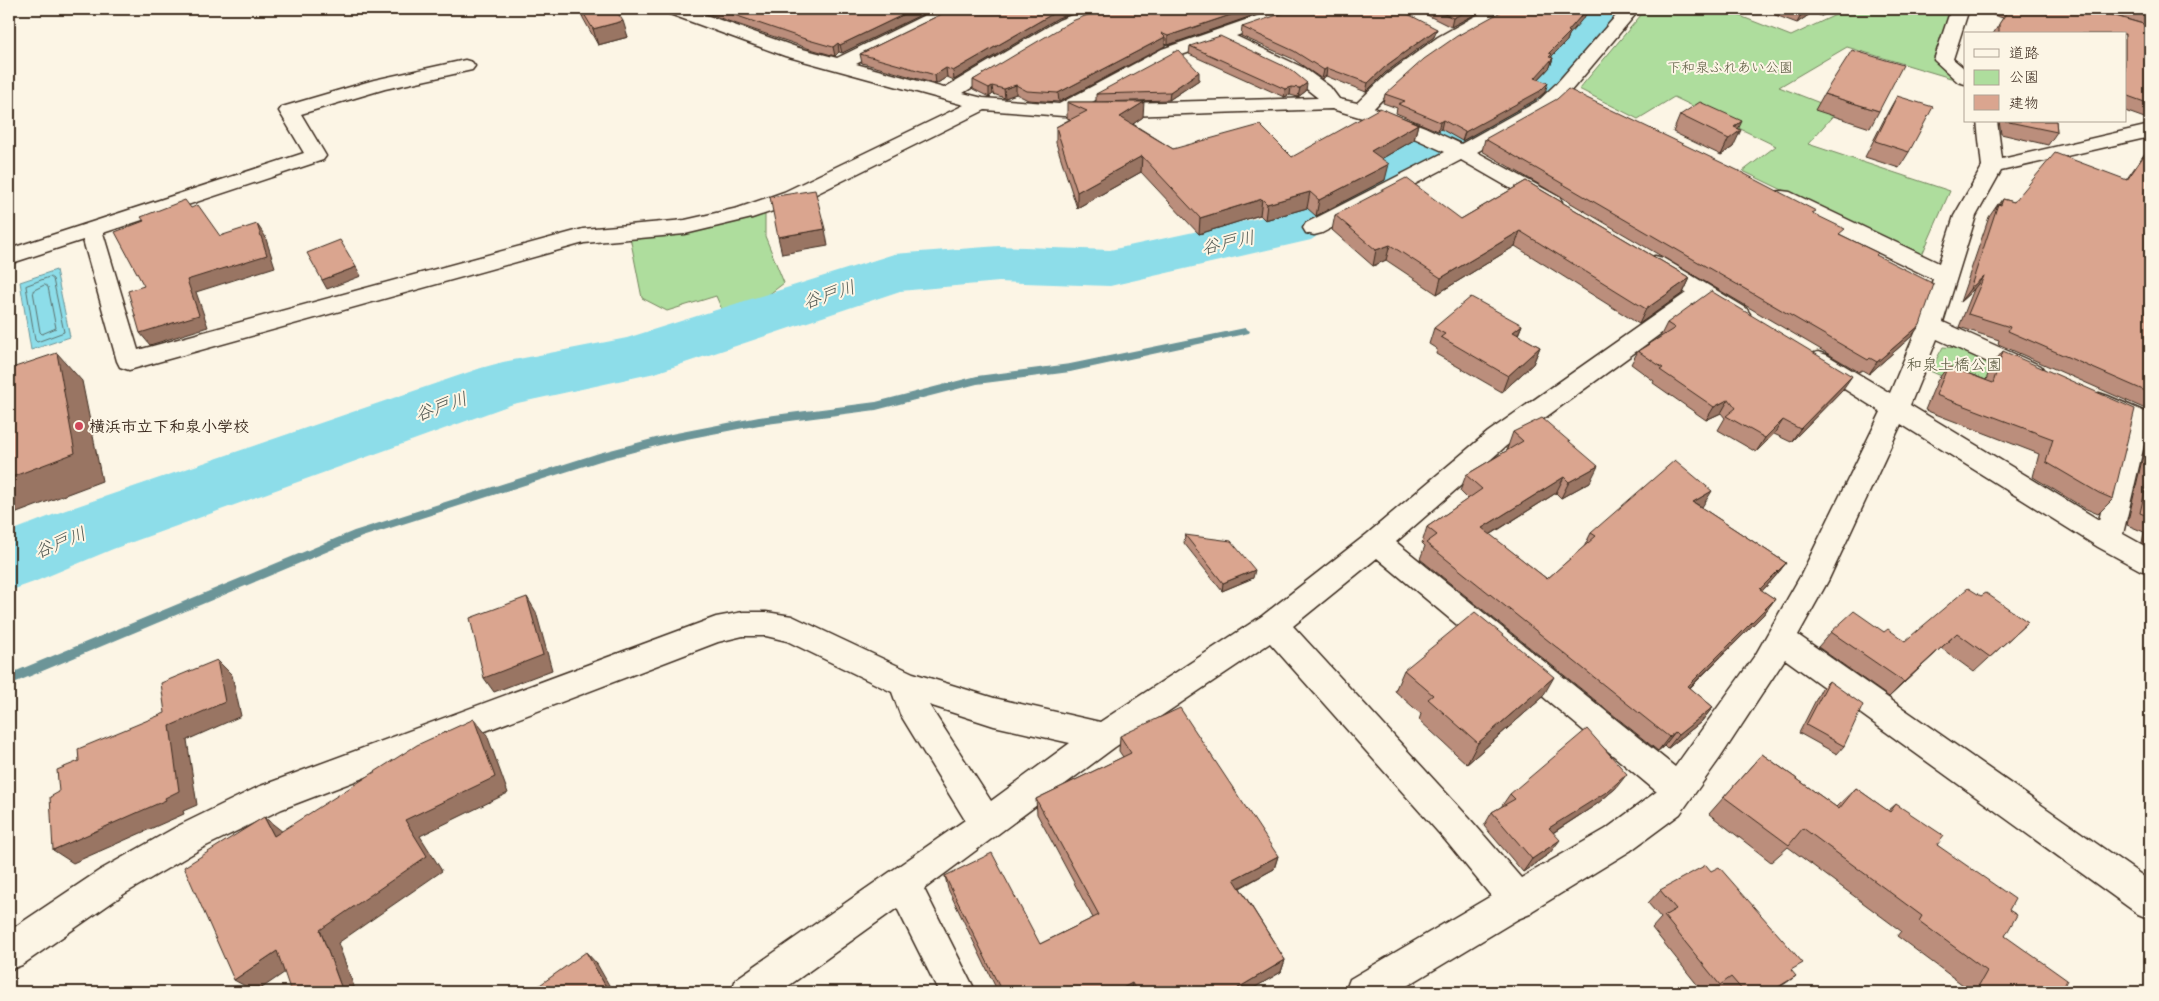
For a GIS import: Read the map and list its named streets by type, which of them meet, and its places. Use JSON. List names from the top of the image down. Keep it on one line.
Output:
{"water":["谷戸川"],"parks":["下和泉ふれあい公園","和泉土橋公園"],"places":["横浜市立下和泉小学校"],"legend":["道路","公園","建物"]}
